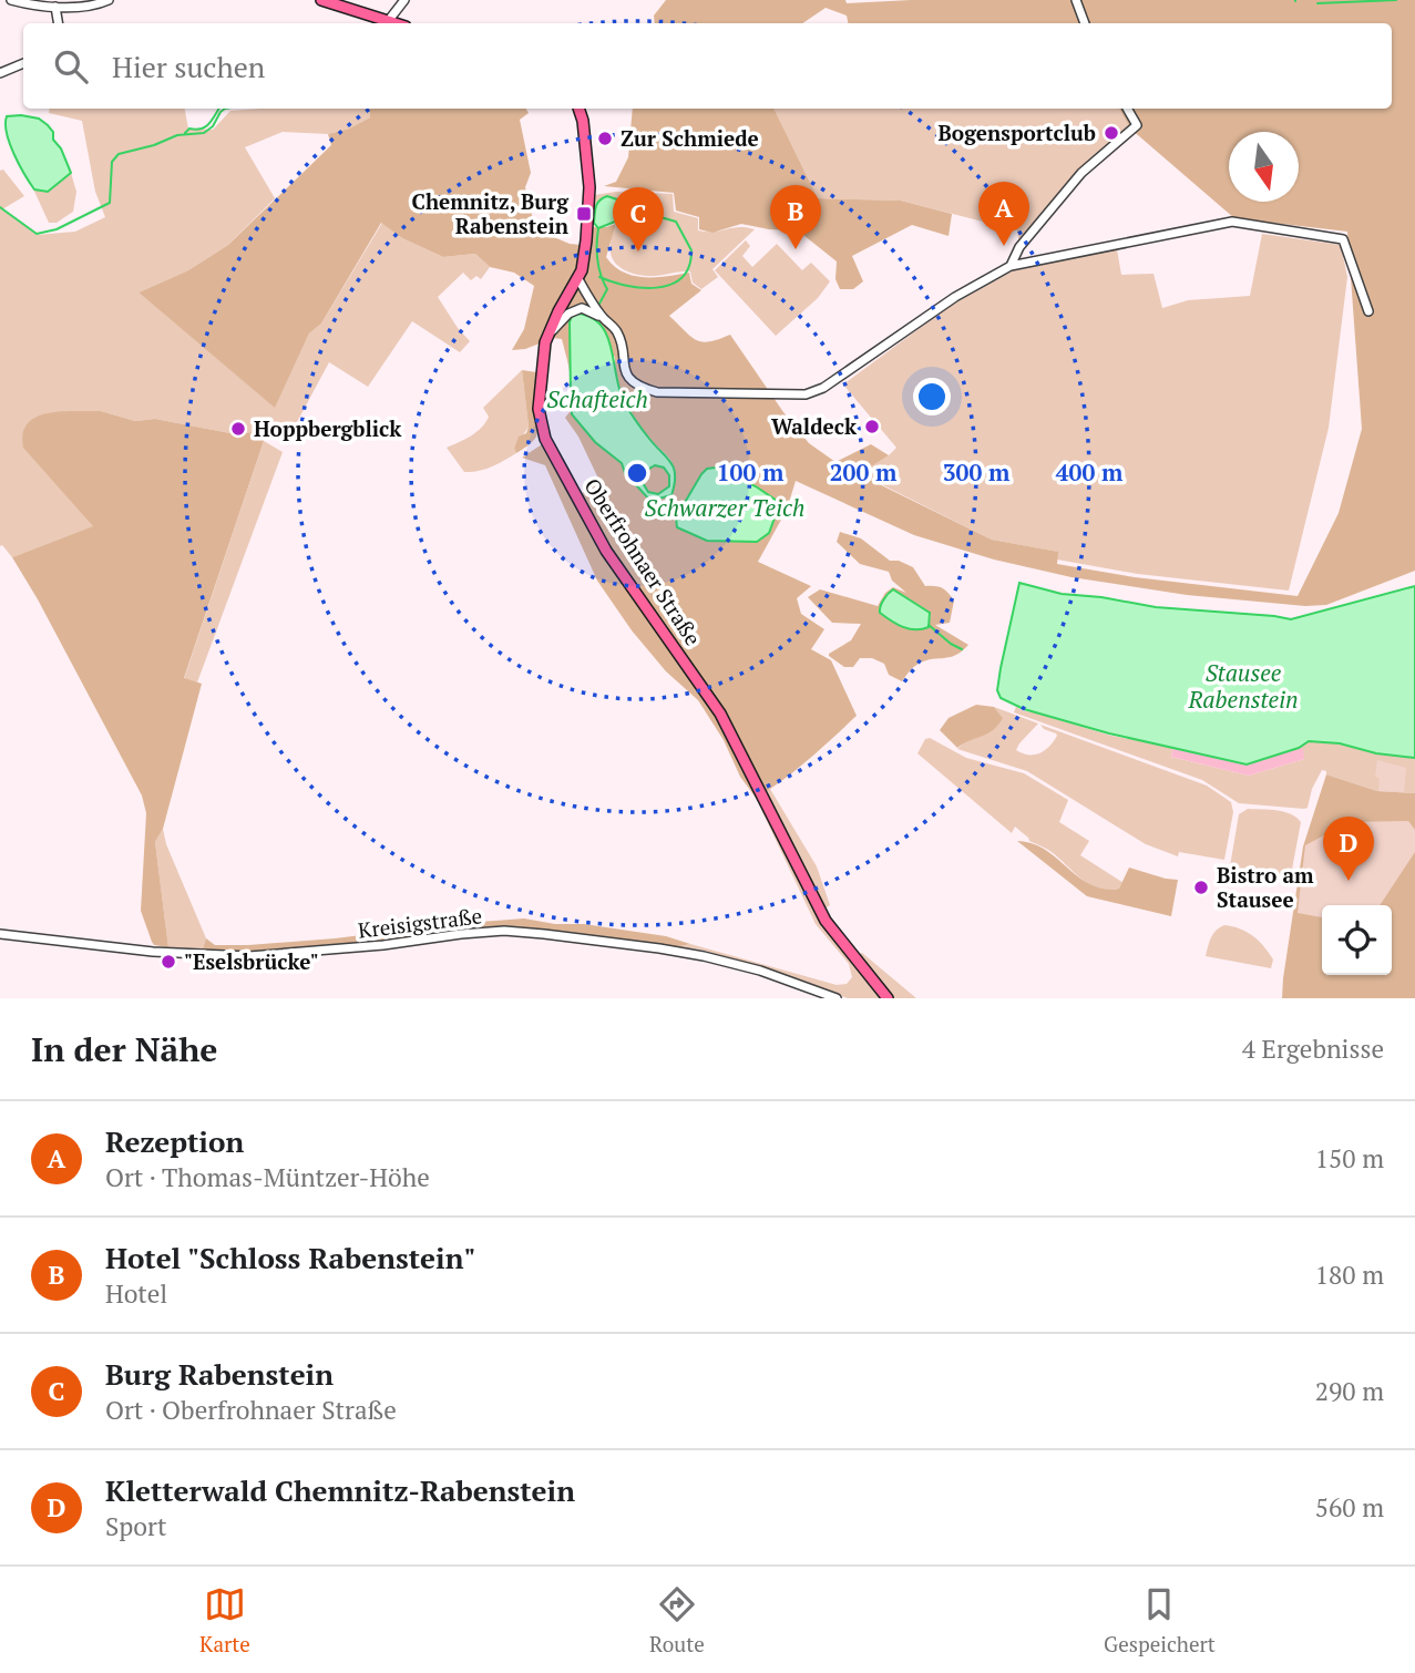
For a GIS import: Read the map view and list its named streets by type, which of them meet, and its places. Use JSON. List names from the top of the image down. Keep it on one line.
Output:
{"streets":{"main road":["Oberfrohnaer Straße"],"street":["Kreisigstraße"]},"water":["Schafteich","Schwarzer Teich","Stausee Rabenstein"],"places":{"other":["Bogensportclub","Zur Schmiede","Waldeck","Hoppbergblick","Bistro am Stausee","\"Eselsbrücke\""],"transit":["Chemnitz, Burg Rabenstein"]},"north":"bottom","page":{"search":"Hier suchen","pins":["A","B","C","D"],"heading":["In der Nähe","4 Ergebnisse"],"list":[{"mark":"A","name":"Rezeption","note":"Ort · Thomas-Müntzer-Höhe","value":"150 m"},{"mark":"B","name":"Hotel \"Schloss Rabenstein\"","note":"Hotel","value":"180 m"},{"mark":"C","name":"Burg Rabenstein","note":"Ort · Oberfrohnaer Straße","value":"290 m"},{"mark":"D","name":"Kletterwald Chemnitz-Rabenstein","note":"Sport","value":"560 m"}],"nav":["Karte","Route","Gespeichert"]},"rings":["100 m","200 m","300 m","400 m"]}
